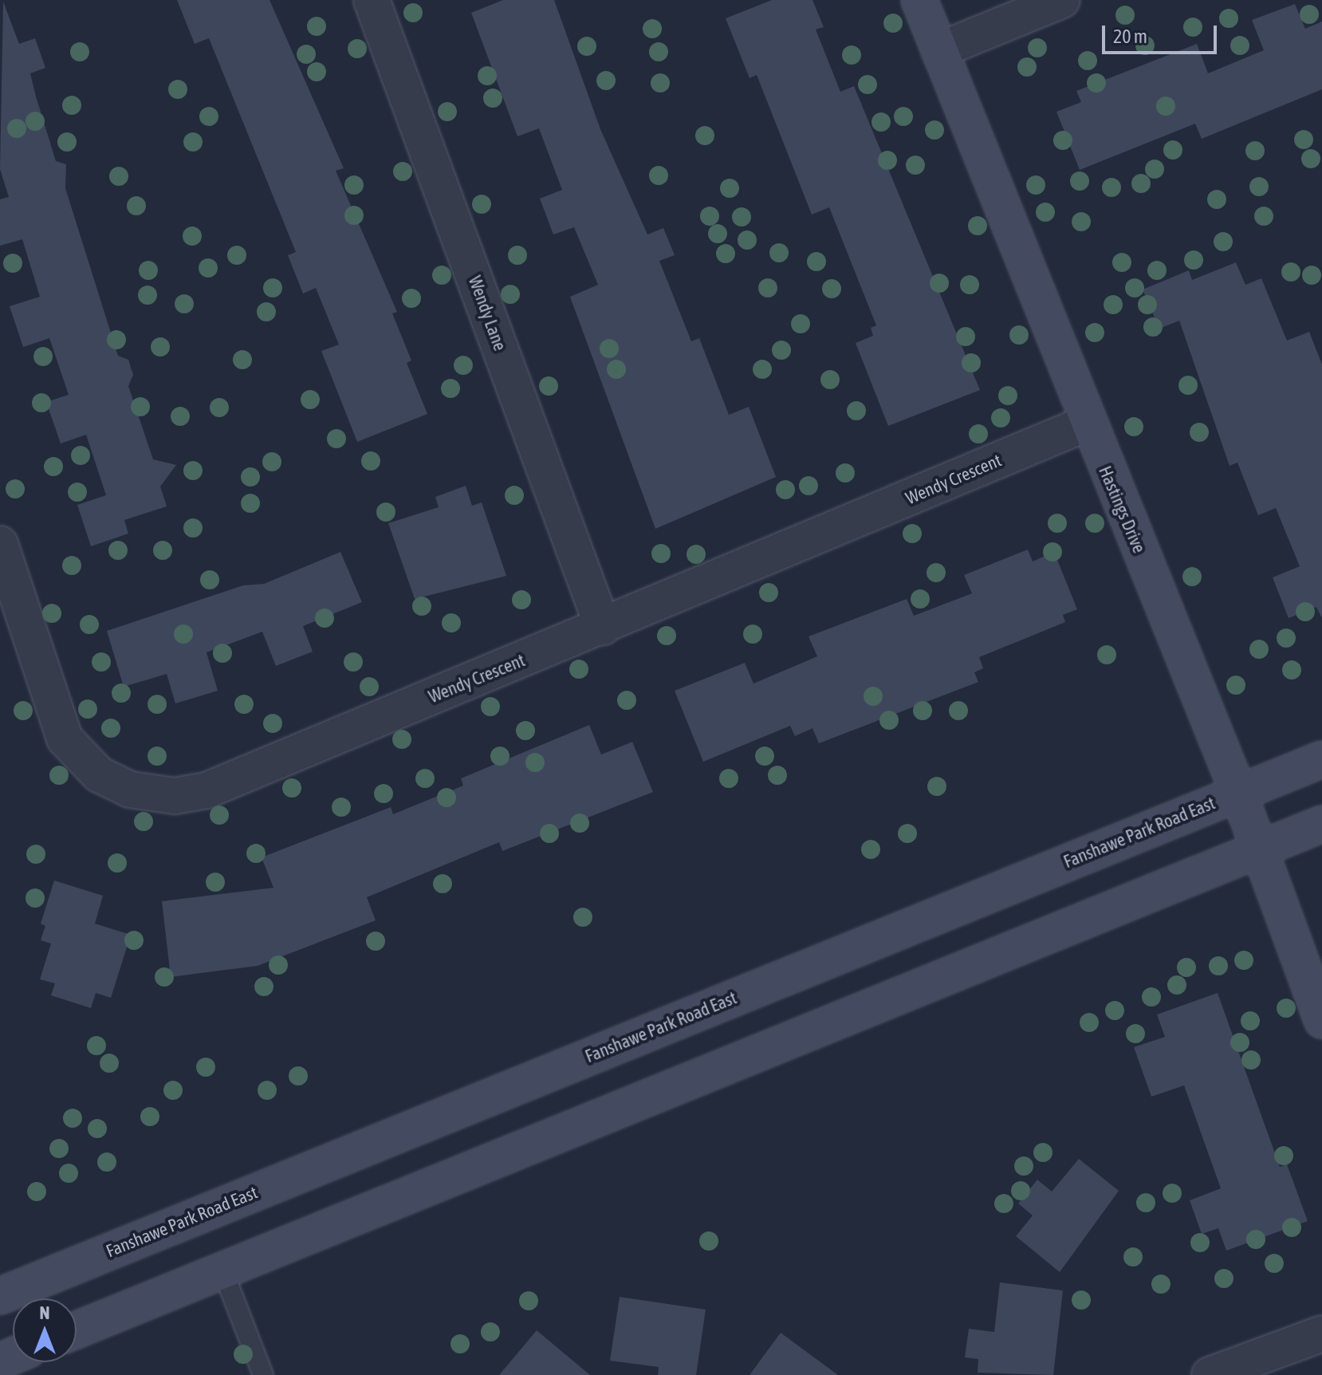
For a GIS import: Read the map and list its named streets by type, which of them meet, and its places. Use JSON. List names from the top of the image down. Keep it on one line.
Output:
{"streets":{"main road":["Hastings Drive","Fanshawe Park Road East"],"street":["Wendy Lane","Wendy Crescent"]},"crossings":[["Wendy Lane","Wendy Crescent"],["Wendy Crescent","Hastings Drive"],["Hastings Drive","Fanshawe Park Road East"]],"scale_bar":"20 m","north":"top"}
